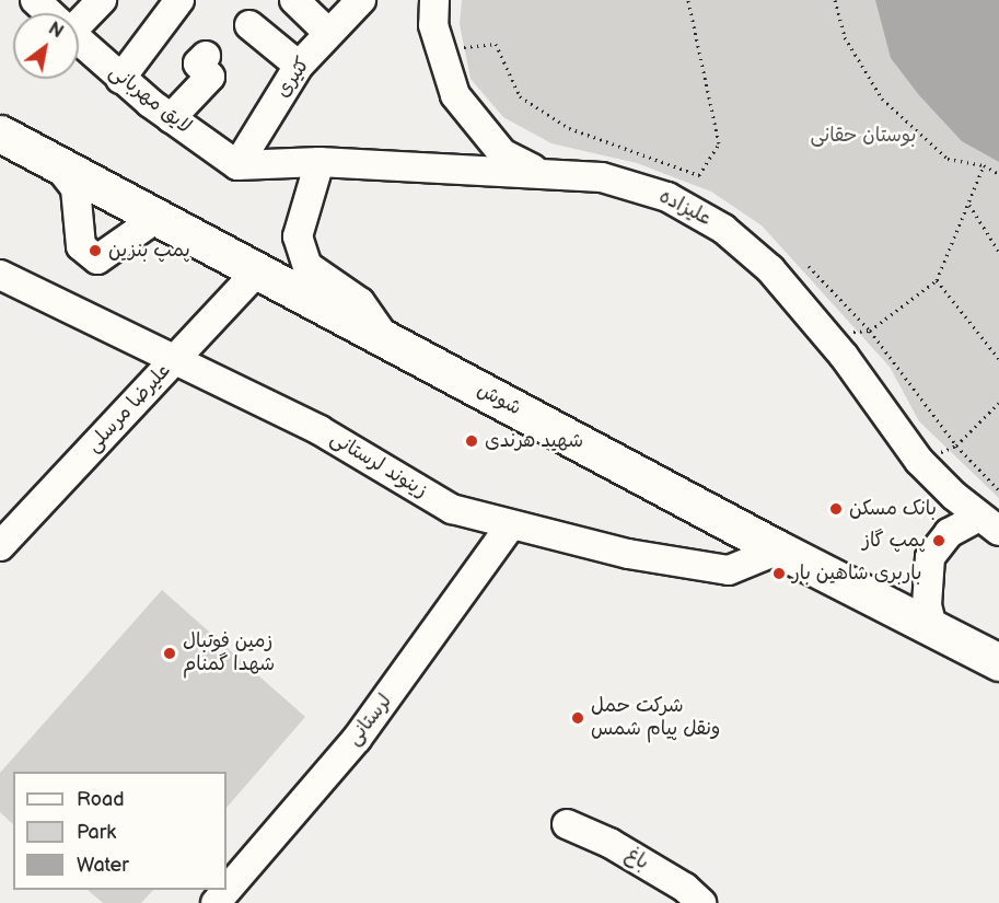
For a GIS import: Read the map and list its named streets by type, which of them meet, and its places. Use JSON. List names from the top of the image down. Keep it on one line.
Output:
{"streets":{"main road":["شوش"],"street":["کثیری","لایق مهربانی","علیزاده","علیرضا مرسلی","زینوند لرستانی","لرستانی","باغ"]},"crossings":[["کثیری","لایق مهربانی"],["کثیری","علیزاده"],["لایق مهربانی","علیزاده"],["شوش","علیرضا مرسلی"],["شوش","زینوند لرستانی"],["علیرضا مرسلی","زینوند لرستانی"],["زینوند لرستانی","لرستانی"]],"parks":["بوستان حقانی"],"places":["پمپ بنزین","شهید هرندی","بانک مسکن","پمپ گاز","باربری شاهین بار","زمین فوتبال شهدا گمنام","شرکت حمل ونقل پیام شمس"],"legend":["Road","Park","Water"],"north":"top right"}
